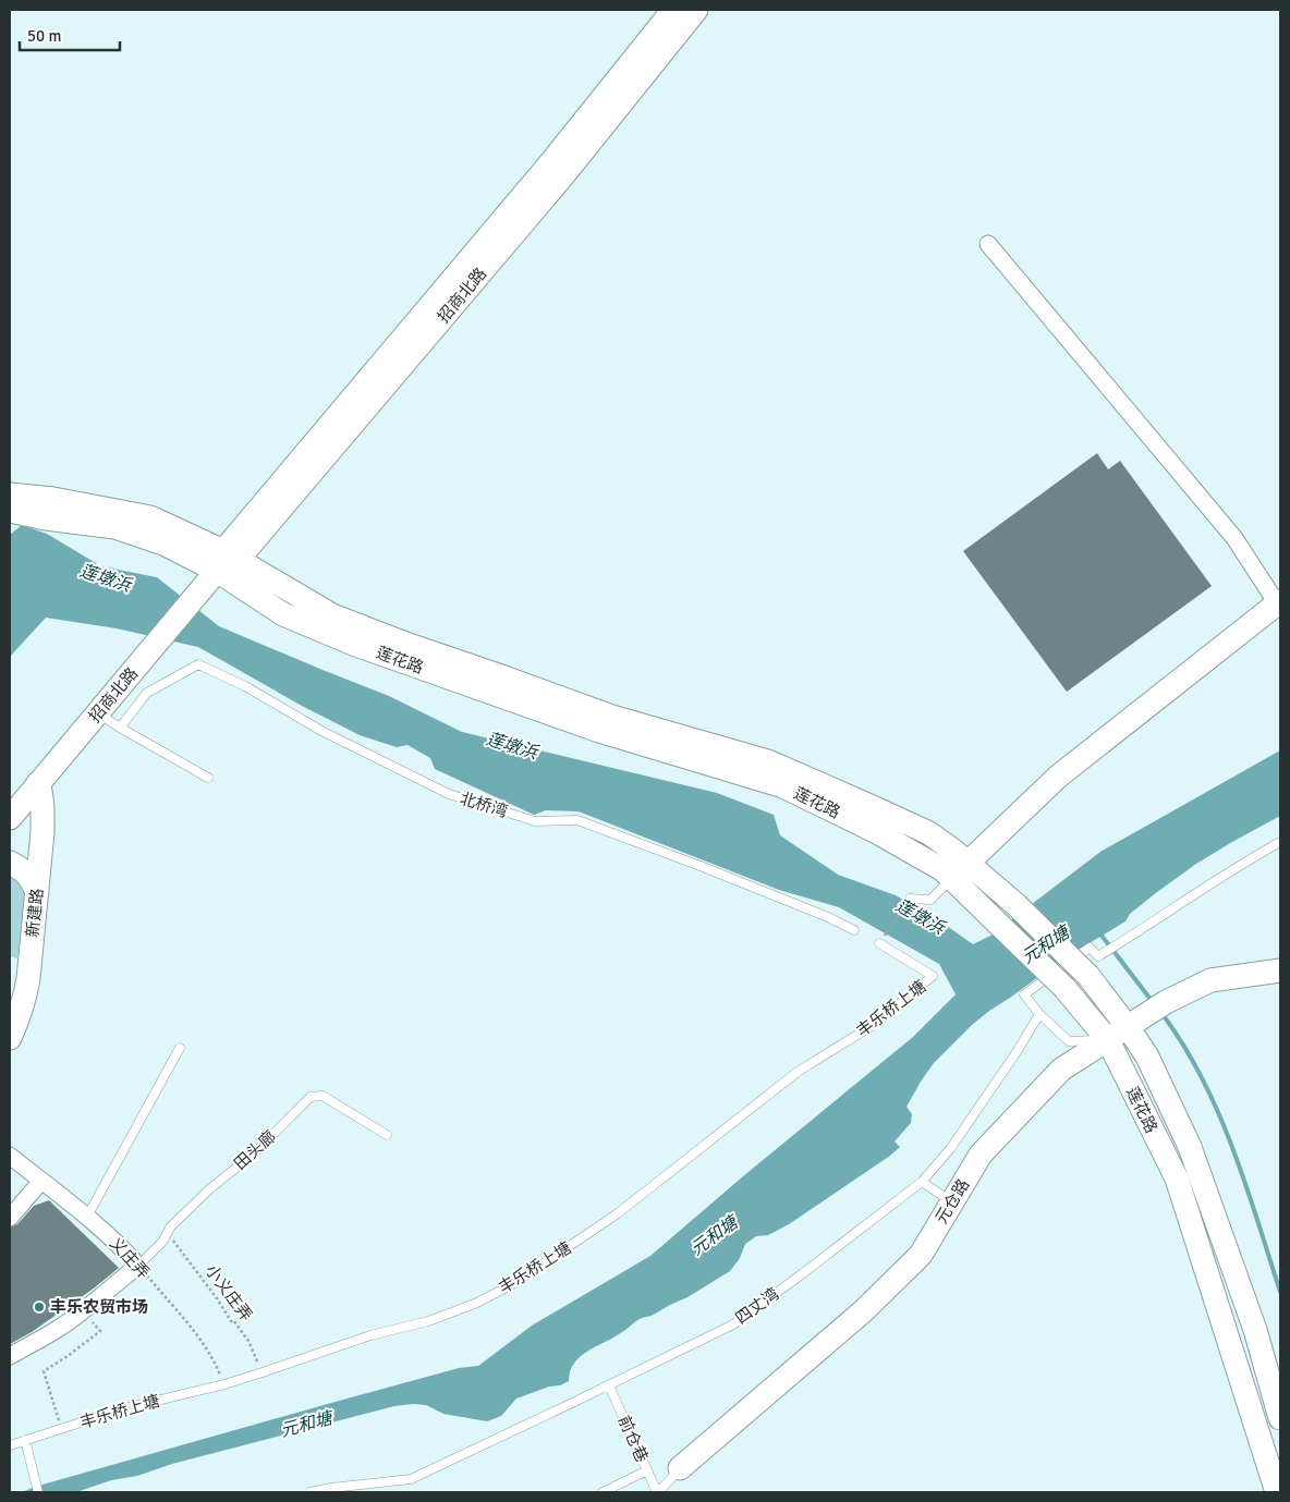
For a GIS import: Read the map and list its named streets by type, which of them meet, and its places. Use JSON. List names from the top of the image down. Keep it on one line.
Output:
{"streets":{"main road":["招商北路","莲花路","新建路","元仓路"],"street":["义庄弄"],"lane":["北桥湾","丰乐桥上塘","田头廊","四丈湾","前仓巷"],"path":["小义庄弄"]},"crossings":[["招商北路","莲花路"],["招商北路","新建路"],["莲花路","元仓路"],["丰乐桥上塘","义庄弄"],["丰乐桥上塘","小义庄弄"],["田头廊","义庄弄"],["田头廊","小义庄弄"],["元仓路","前仓巷"],["四丈湾","前仓巷"]],"water":["莲墩浜","元和塘"],"places":["丰乐农贸市场"],"scale_bar":"50 m"}
